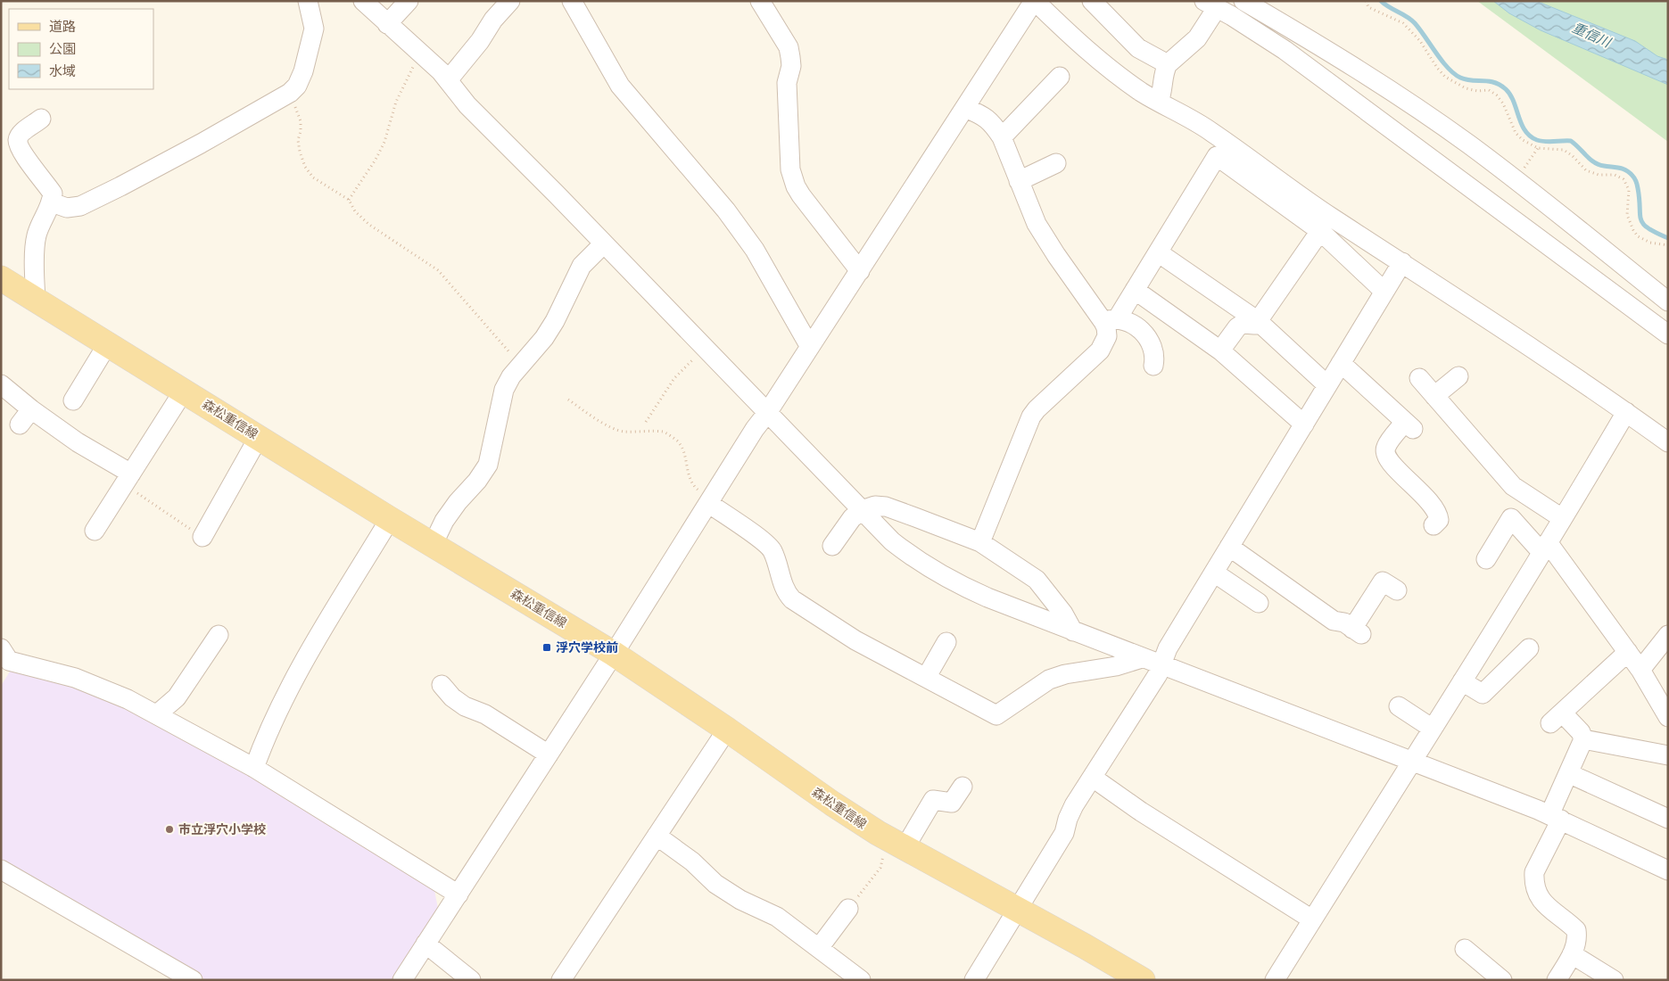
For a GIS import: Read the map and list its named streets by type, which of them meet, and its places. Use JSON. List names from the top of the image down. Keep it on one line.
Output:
{"streets":{"main road":["森松重信線"]},"water":["重信川"],"places":{"transit":["浮穴学校前"],"other":["市立浮穴小学校"]},"legend":["道路","公園","水域"]}
